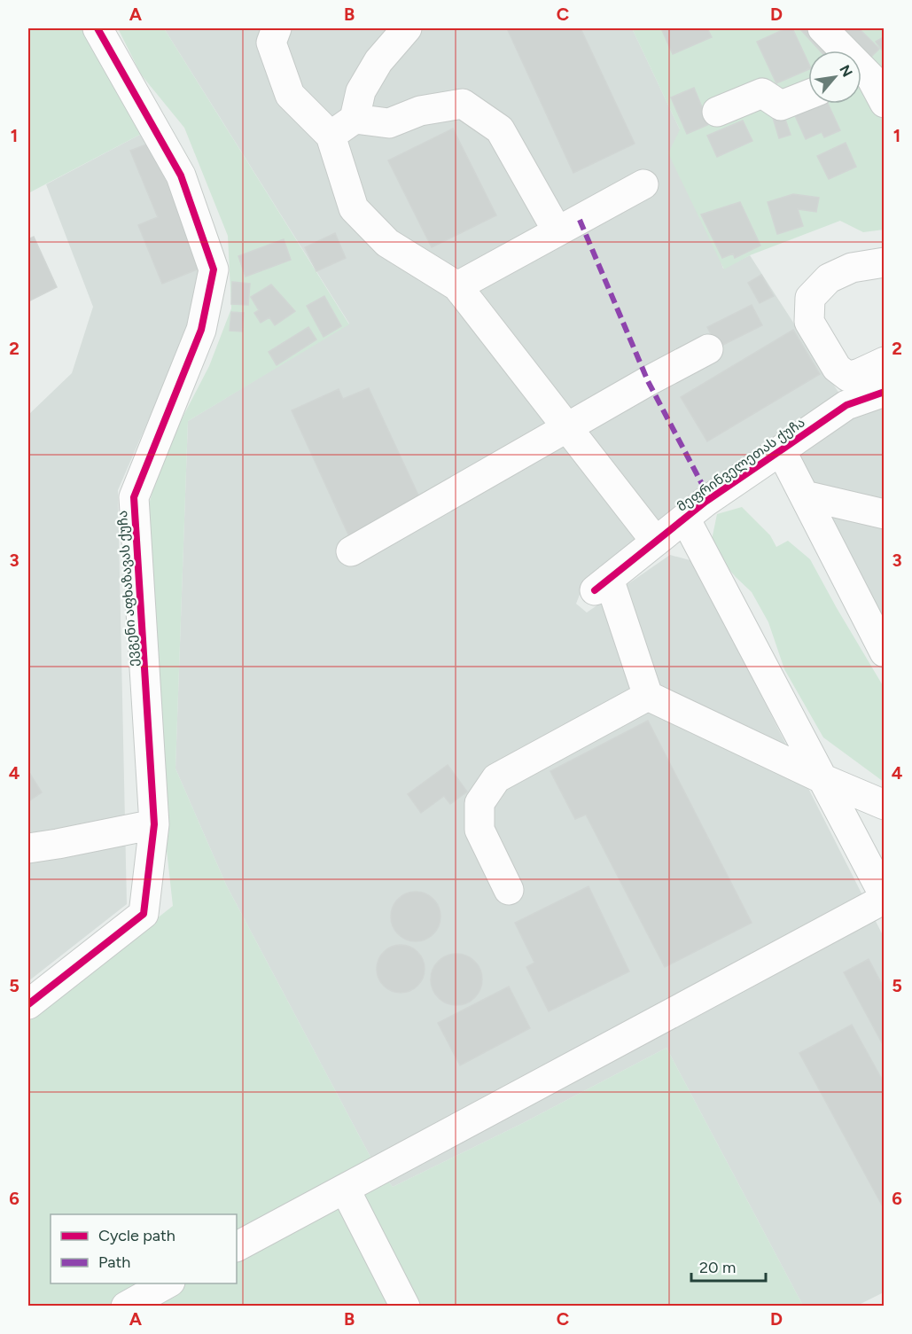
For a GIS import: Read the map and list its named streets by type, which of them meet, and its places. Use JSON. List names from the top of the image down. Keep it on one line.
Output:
{"streets":{"street":["მეფრინველეთას ქუჩა","ევგენი აფხაზავას ქუჩა"]},"legend":["Cycle path","Path"],"scale_bar":"20 m","north":"top right","grid":{"columns":["A","B","C","D"],"rows":["1","2","3","4","5","6"]}}
